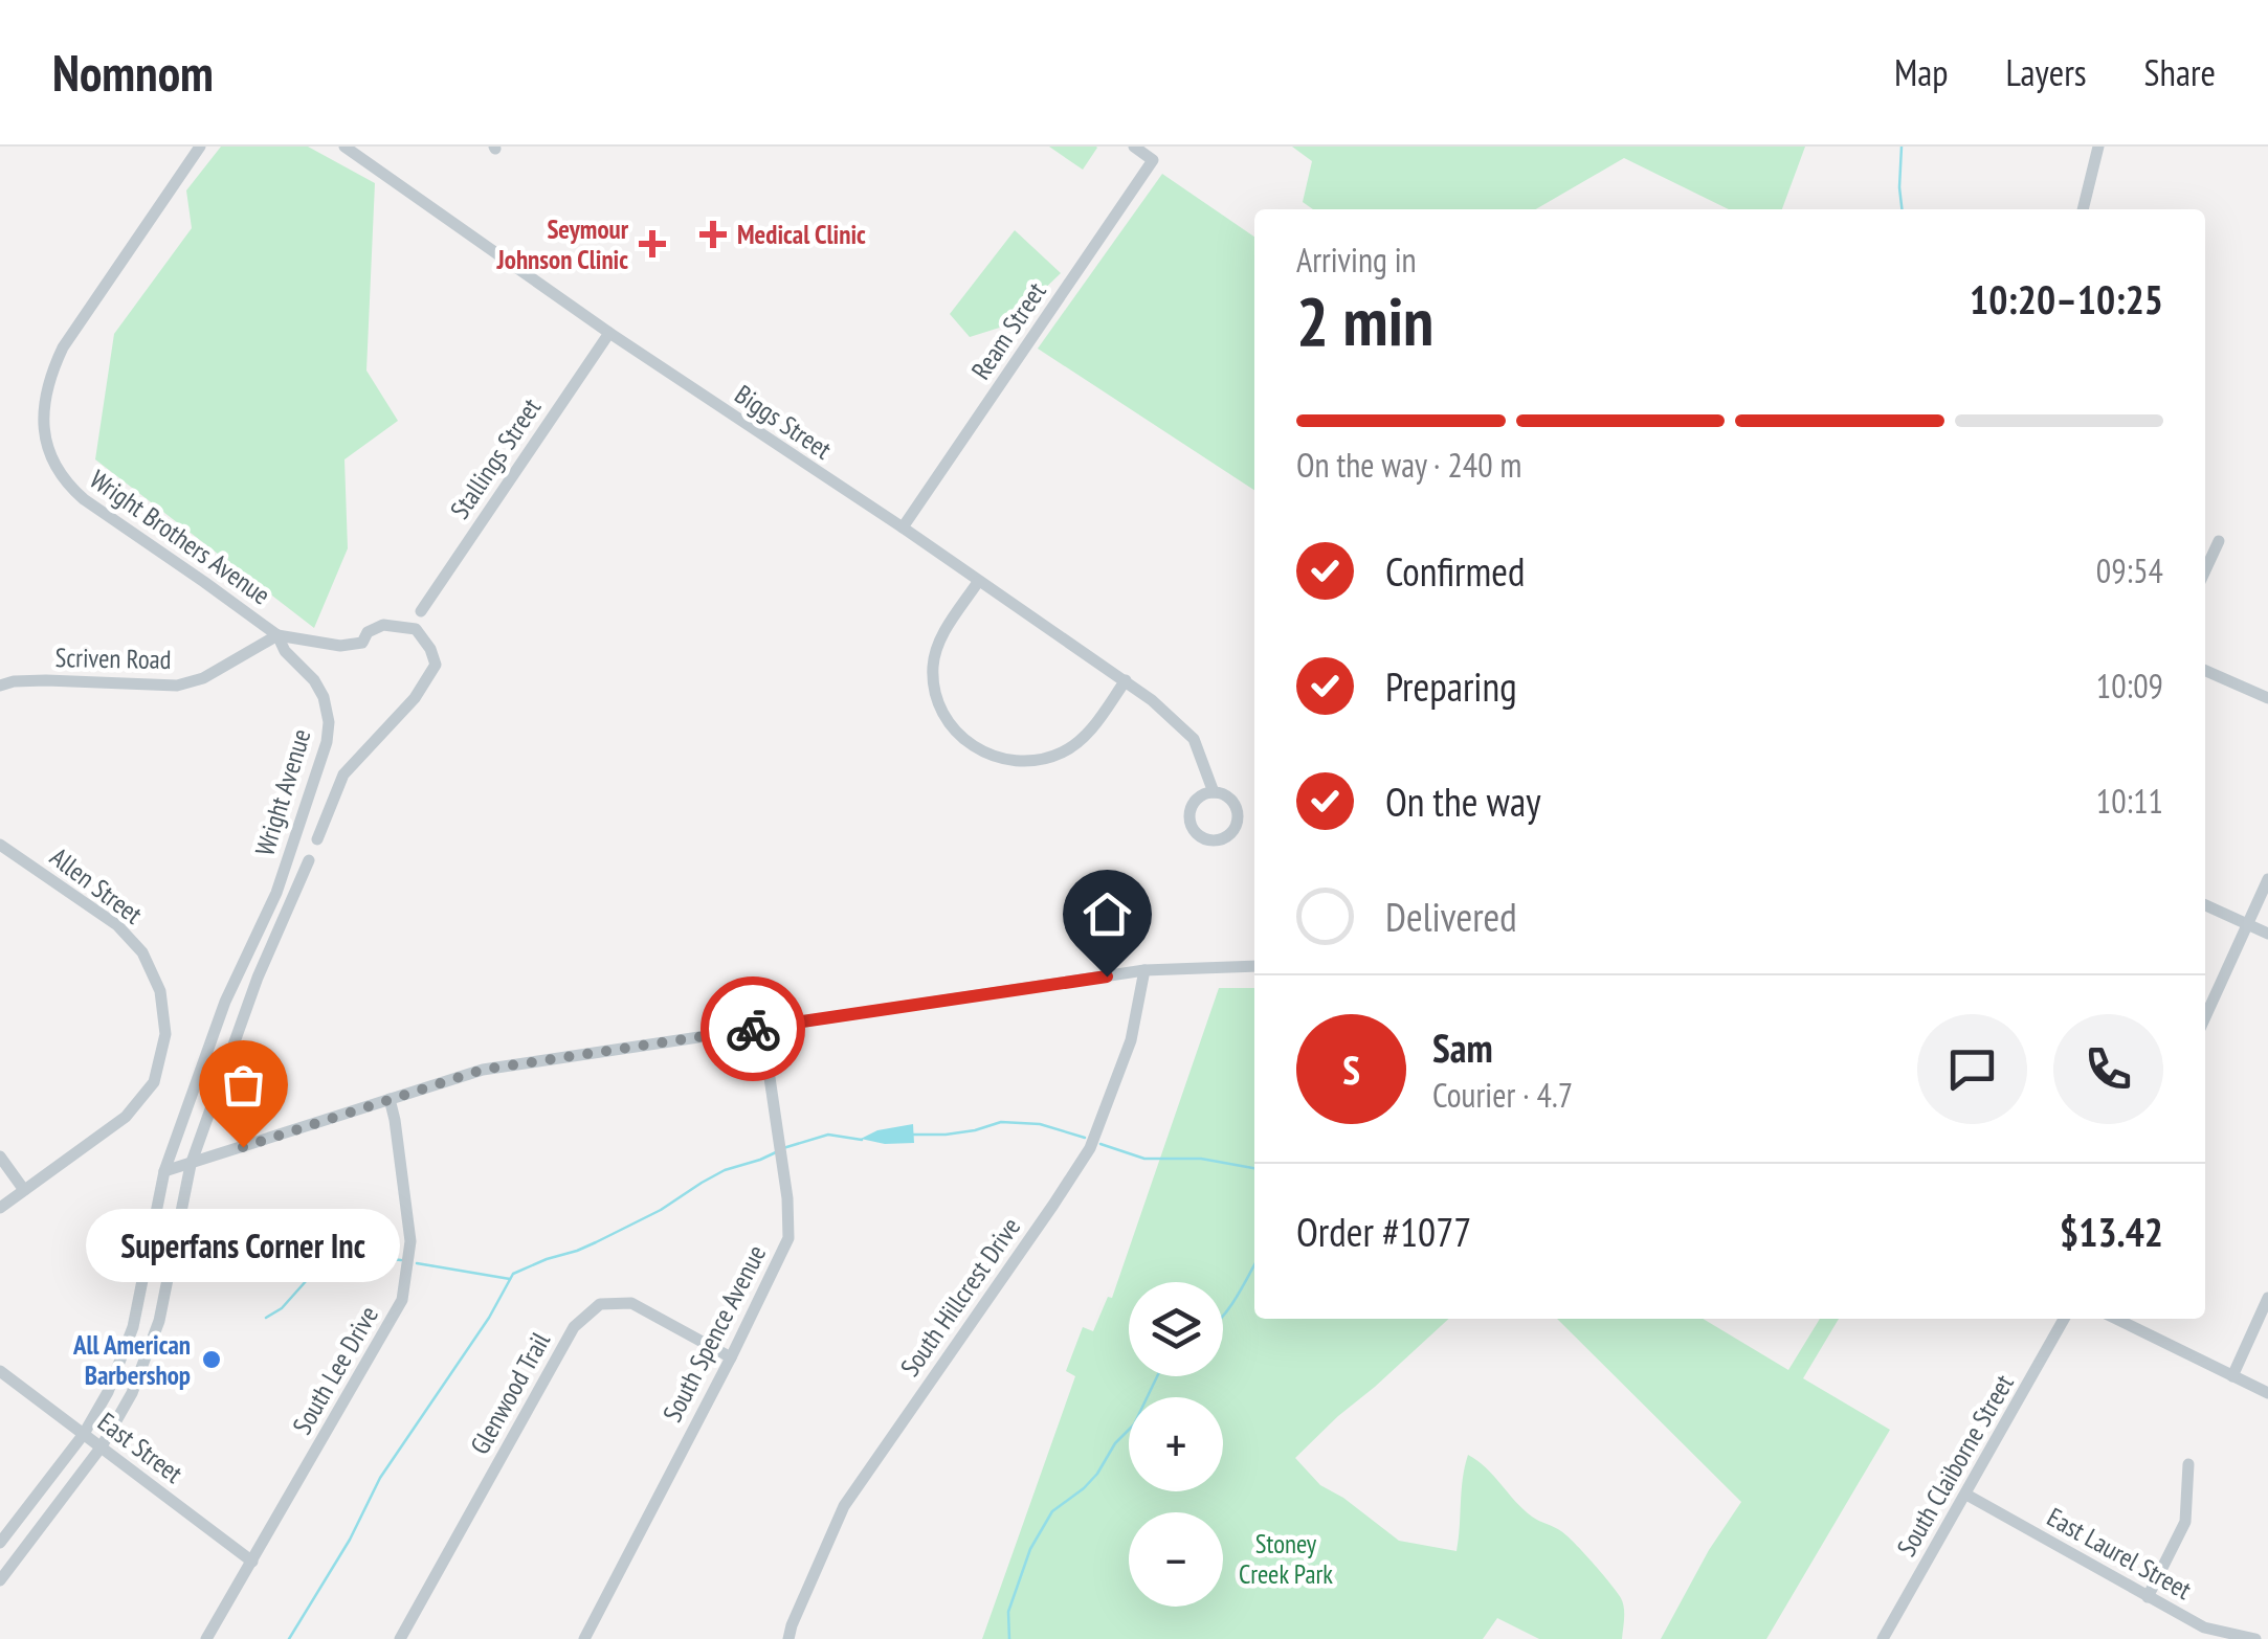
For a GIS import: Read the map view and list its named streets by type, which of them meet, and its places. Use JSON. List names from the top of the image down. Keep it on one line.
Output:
{"streets":{"street":["Ream Street","Biggs Street","Stallings Street","Wright Brothers Avenue","Scriven Road","Wright Avenue","Allen Street","South Hillcrest Drive","South Spence Avenue","South Lee Drive","Glenwood Trail","East Street","South Claiborne Street","East Laurel Street"]},"crossings":[["Ream Street","Biggs Street"],["Biggs Street","Stallings Street"],["Wright Brothers Avenue","Scriven Road"],["Wright Brothers Avenue","Wright Avenue"],["Scriven Road","Wright Avenue"],["Wright Avenue","East Street"],["South Spence Avenue","Glenwood Trail"],["South Lee Drive","East Street"],["South Claiborne Street","East Laurel Street"]],"parks":["Stoney Creek Park"],"places":{"health":["Medical Clinic","Seymour Johnson Clinic"],"other":["Superfans Corner Inc","All American Barbershop"]},"page":{"header":"Nomnom","nav":["Map","Layers","Share"],"heading":["2 min","Arriving in","10:20–10:25"],"panel":["Sam","Courier · 4.7","Order #1077","$13.42"],"bar":"On the way · 240 m","list":[["Confirmed","09:54"],["Preparing","10:09"],["On the way","10:11"],"Delivered"],"round":"S","bubble":"Superfans Corner Inc","map_buttons":["+","−"]}}
